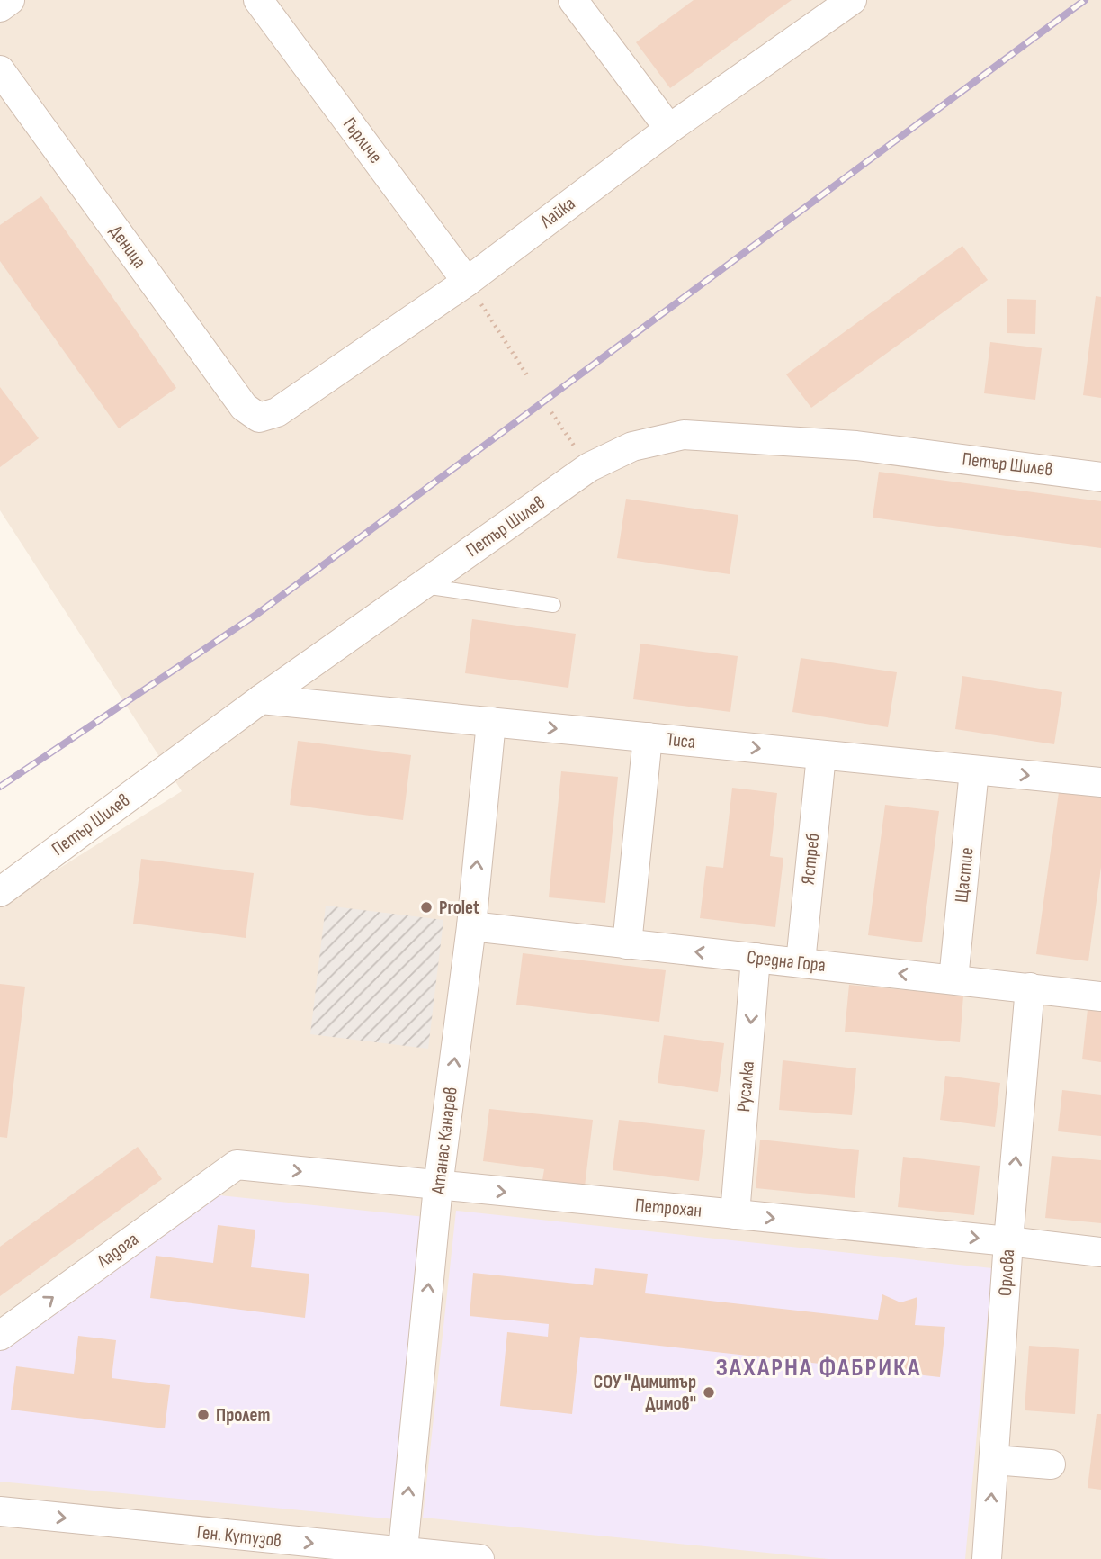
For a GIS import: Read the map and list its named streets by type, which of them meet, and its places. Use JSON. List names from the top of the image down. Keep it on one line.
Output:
{"streets":{"street":["Гърличе","Лайка","Деница","Петър Шилев","Тиса","Ястреб","Щастие","Средна Гора","Русалка","Атанас Канарев","Петрохан","Ладога","Орлова","Ген. Кутузов"]},"crossings":[["Гърличе","Лайка"],["Лайка","Деница"],["Петър Шилев","Тиса"],["Тиса","Ястреб"],["Тиса","Щастие"],["Тиса","Атанас Канарев"],["Ястреб","Средна Гора"],["Щастие","Средна Гора"],["Средна Гора","Русалка"],["Средна Гора","Атанас Канарев"],["Средна Гора","Орлова"],["Русалка","Петрохан"],["Атанас Канарев","Петрохан"],["Атанас Канарев","Ген. Кутузов"],["Петрохан","Ладога"],["Петрохан","Орлова"]],"one_way":["Тиса","Средна Гора","Русалка","Атанас Канарев","Петрохан","Ладога","Орлова","Ген. Кутузов"],"districts":["ЗАХАРНА ФАБРИКА"],"places":["Prolet","СОУ \"Димитър Димов\"","Пролет"]}
